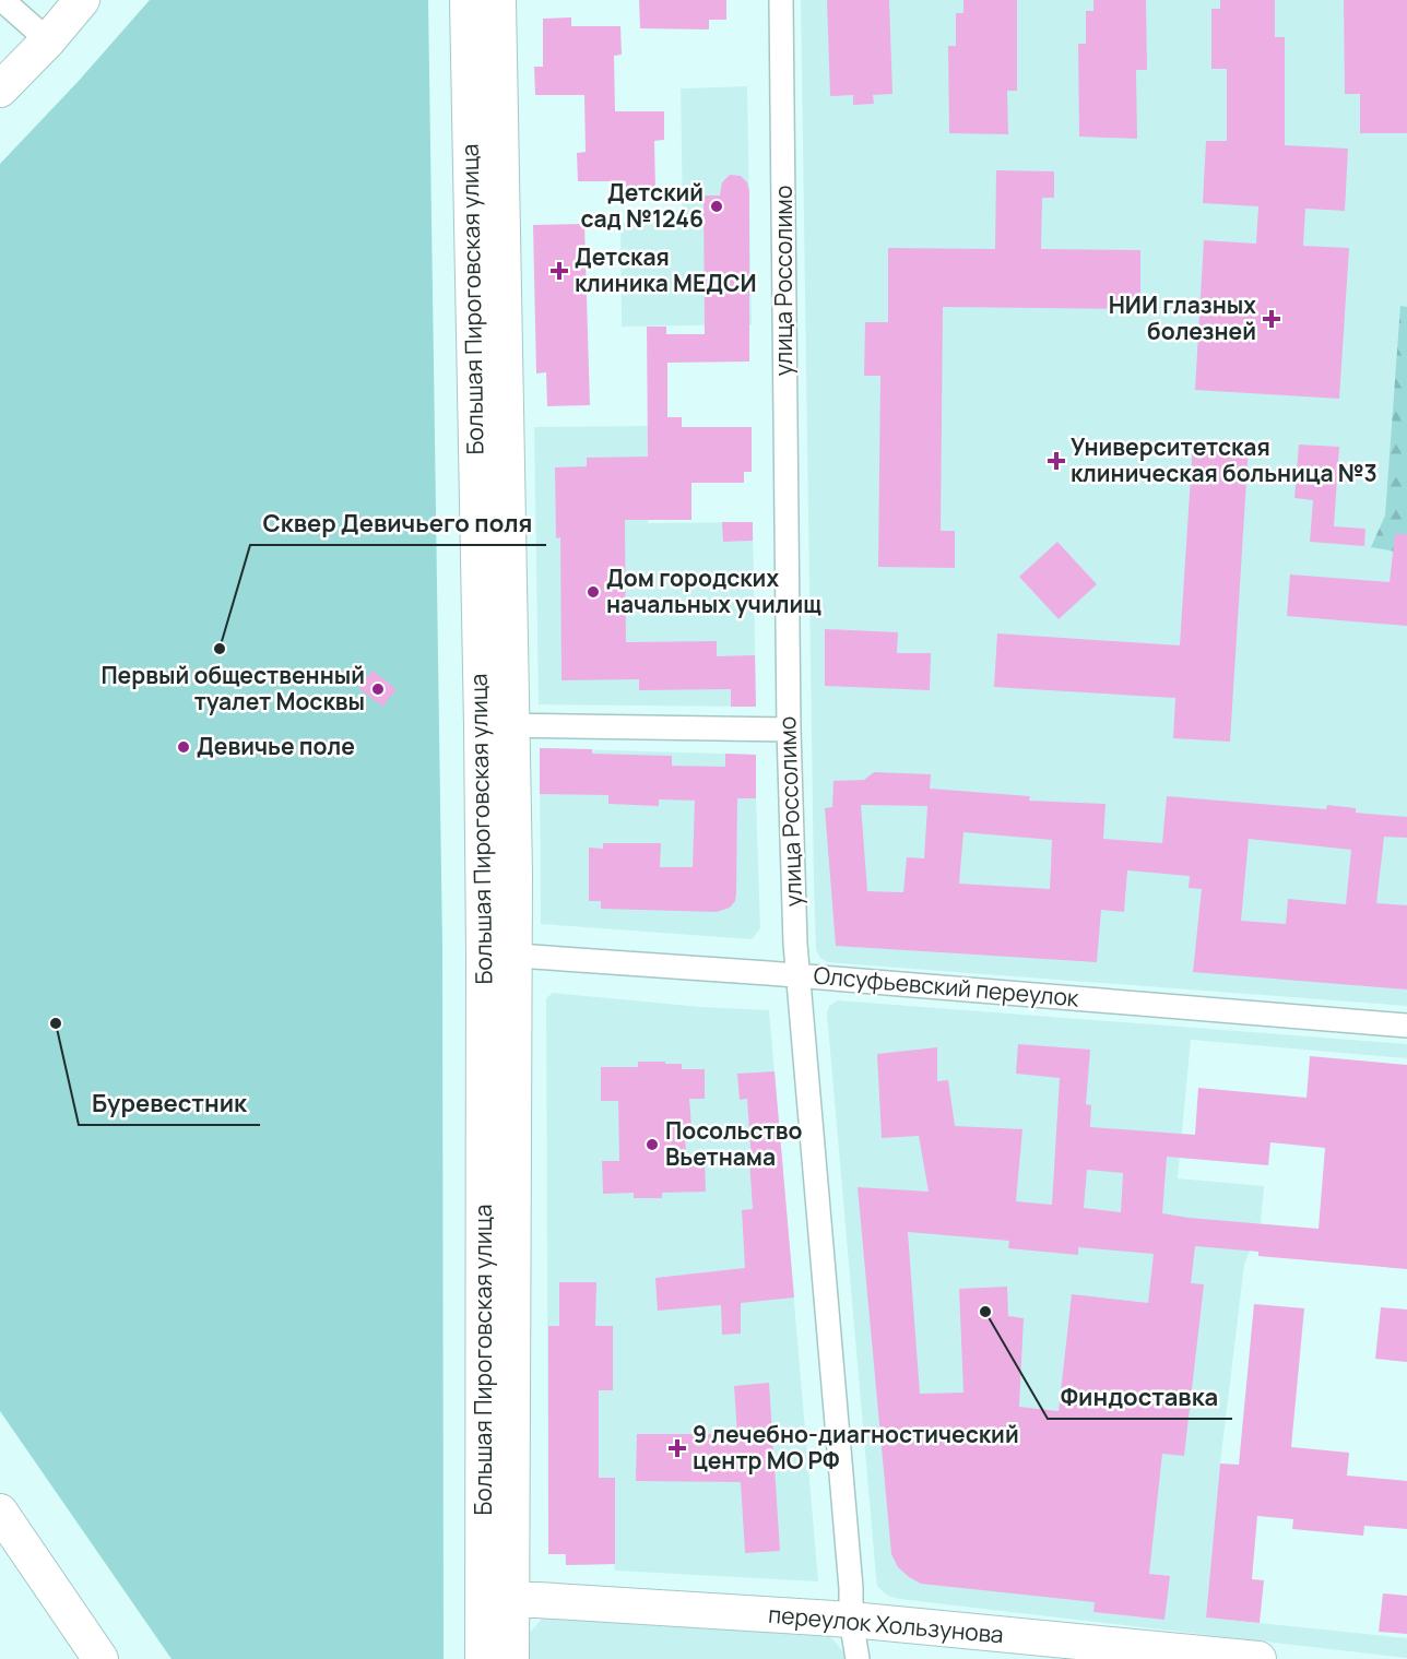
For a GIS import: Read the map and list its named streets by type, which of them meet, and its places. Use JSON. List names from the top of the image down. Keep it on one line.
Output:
{"streets":{"main road":["Большая Пироговская улица","переулок Хользунова"],"street":["улица Россолимо","Олсуфьевский переулок"]},"crossings":[["улица Россолимо","Олсуфьевский переулок"],["улица Россолимо","переулок Хользунова"],["Большая Пироговская улица","Олсуфьевский переулок"],["Большая Пироговская улица","переулок Хользунова"]],"places":{"other":["Детский сад №1246","Дом городских начальных училищ","Сквер Девичьего поля","Первый общественный туалет Москвы","Девичье поле","Буревестник","Посольство Вьетнама","Финдоставка"],"health":["Детская клиника МЕДСИ","НИИ глазных болезней","Университетская клиническая больница №3","9 лечебно-диагностический центр МО РФ"]}}
